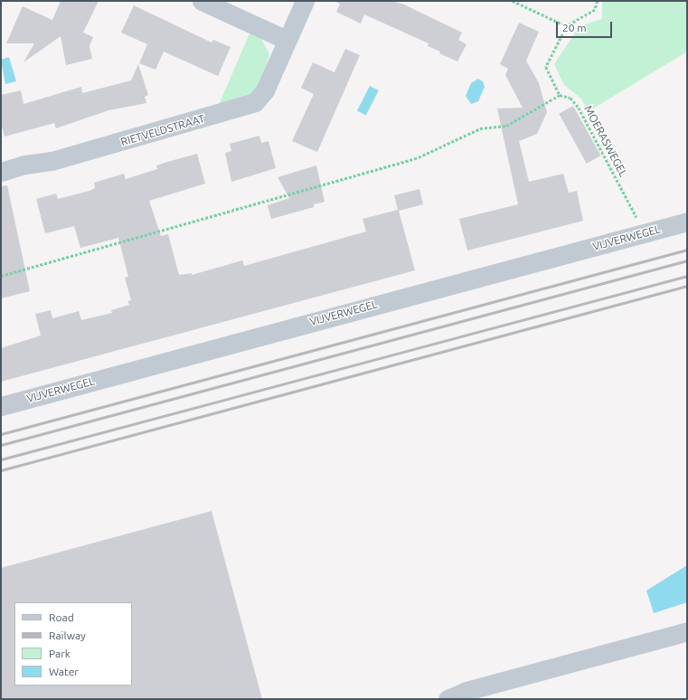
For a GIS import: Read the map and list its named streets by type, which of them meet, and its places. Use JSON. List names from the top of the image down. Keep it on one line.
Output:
{"streets":{"street":["RIETVELDSTRAAT","VIJVERWEGEL"],"path":["MOERASWEGEL"]},"crossings":[["MOERASWEGEL","VIJVERWEGEL"]],"legend":["Road","Railway","Park","Water"],"scale_bar":"20 m"}
